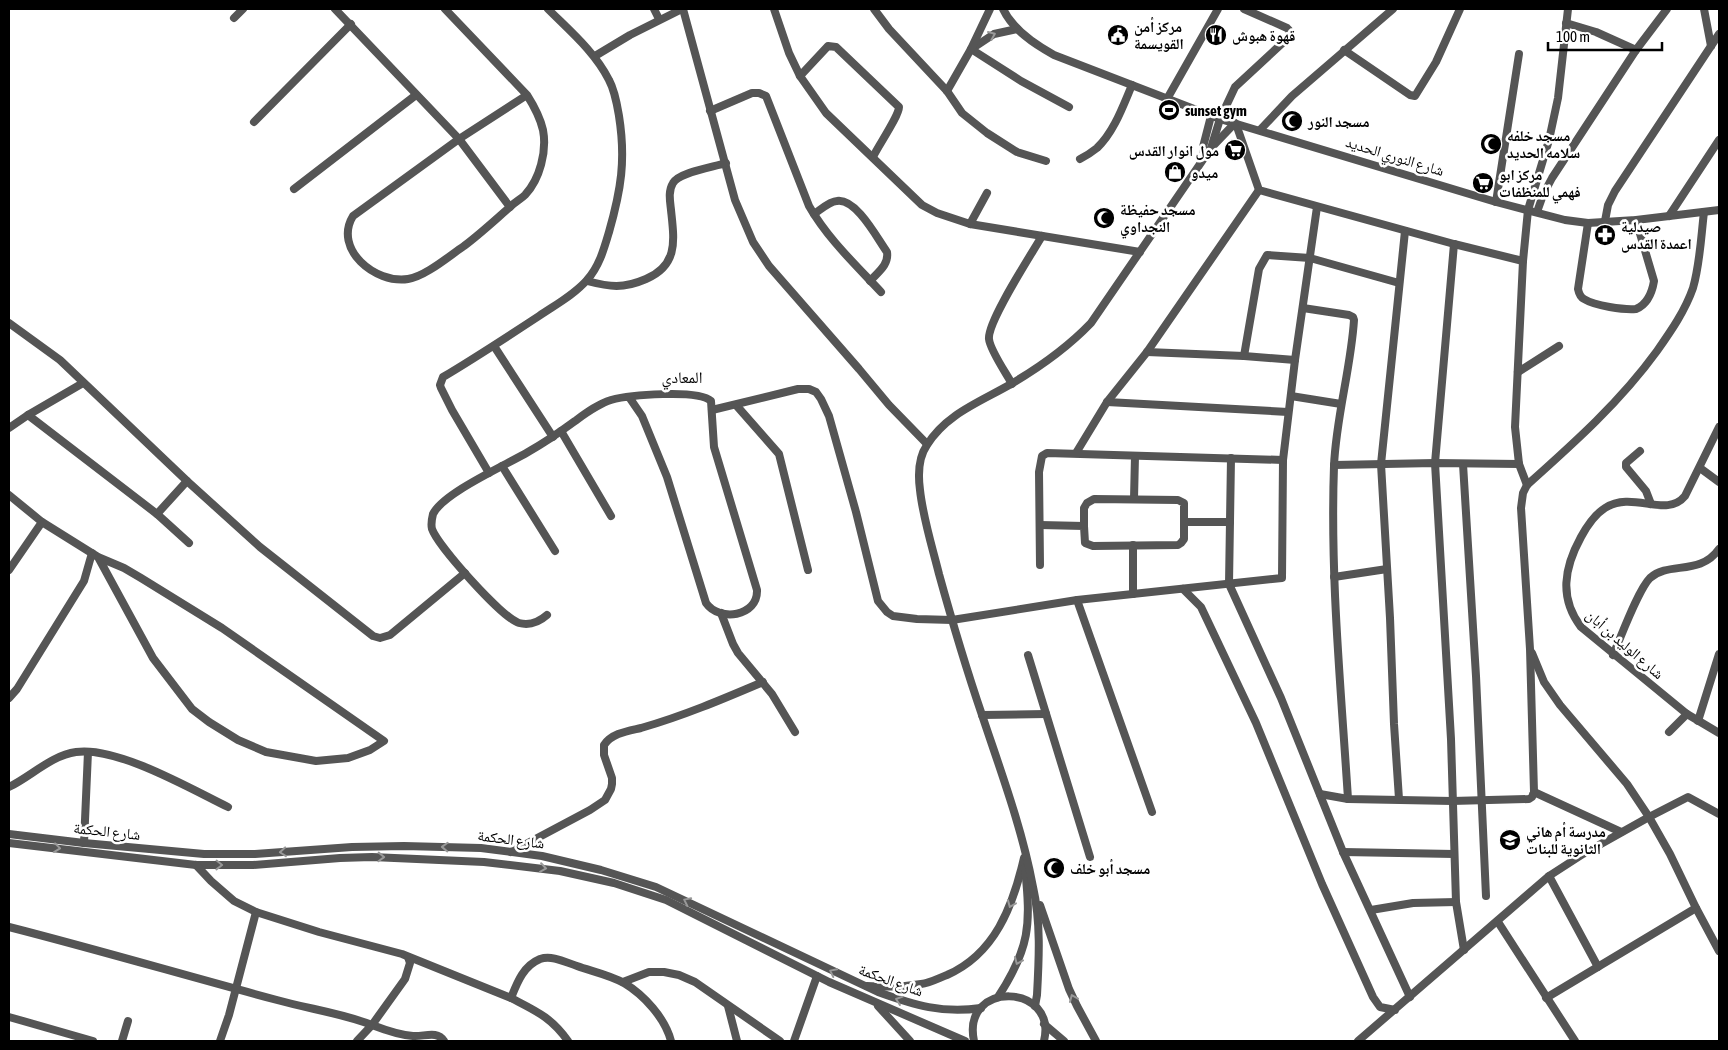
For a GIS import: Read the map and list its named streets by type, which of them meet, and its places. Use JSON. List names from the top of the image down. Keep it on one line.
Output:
{"streets":{"street":["شارع النوري الحديد","شارع الوليد بن أبان","شارع الحكمة"]},"districts":["المعادي"],"places":{"public building":["مركز أمن القويسمة"],"restaurant":["قهوة هبوش"],"sports":["sunset gym"],"mosque":["مسجد النور","مسجد خلفه سلامه الحديد","مسجد حفيظة النجداوي","مسجد أبو خلف"],"supermarket":["مول انوار القدس","مركز ابو فهمي للمنظفات"],"shop":["ميدو"],"pharmacy":["صيدلية اعمدة القدس"],"school or university":["مدرسة أم هاني الثانوية للبنات"]},"scale_bar":"100 m"}
